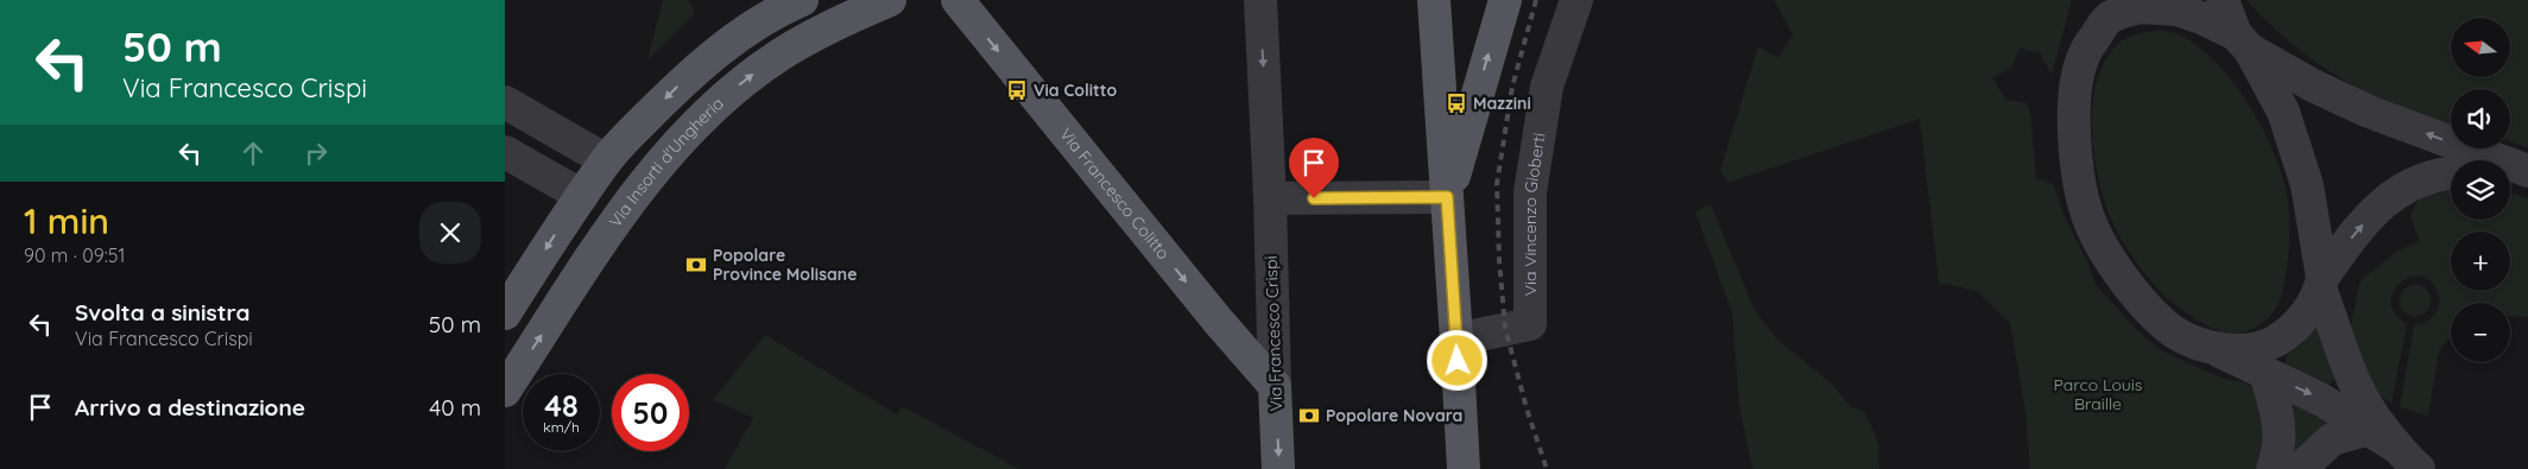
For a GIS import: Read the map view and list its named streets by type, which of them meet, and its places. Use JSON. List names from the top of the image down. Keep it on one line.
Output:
{"streets":{"main road":["Via Insorti d'Ungheria","Via Francesco Colitto","Via Francesco Crispi"],"street":["Via Vincenzo Gioberti"]},"crossings":[["Via Francesco Colitto","Via Francesco Crispi"]],"one_way":["Via Francesco Colitto","Via Francesco Crispi"],"parks":["Parco Louis Braille"],"places":{"bus stop":["Via Colitto","Mazzini"],"bank":["Popolare Province Molisane","Popolare Novara"]},"north":"left","page":{"turn":["50 m","Via Francesco Crispi"],"map_buttons":["+","−"],"heading":["1 min","90 m · 09:51"],"list":[{"name":"Svolta a sinistra","note":"Via Francesco Crispi","value":"50 m"},{"name":"Arrivo a destinazione","value":"40 m"}],"speed":"48 km/h","limit":"50"}}
